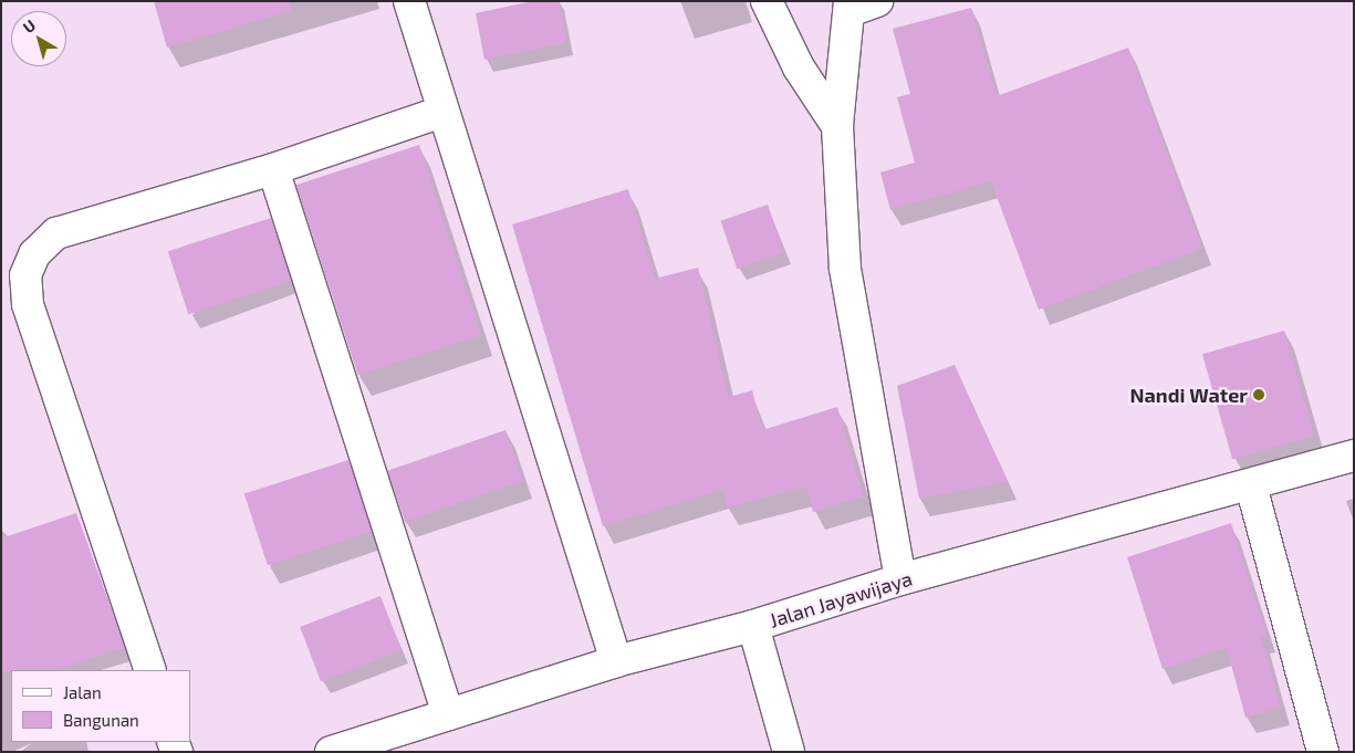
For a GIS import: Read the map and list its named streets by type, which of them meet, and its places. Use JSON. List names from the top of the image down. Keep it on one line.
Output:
{"streets":{"street":["Jalan Jayawijaya"]},"places":["Nandi Water"],"legend":["Jalan","Bangunan"],"north":"top left"}
